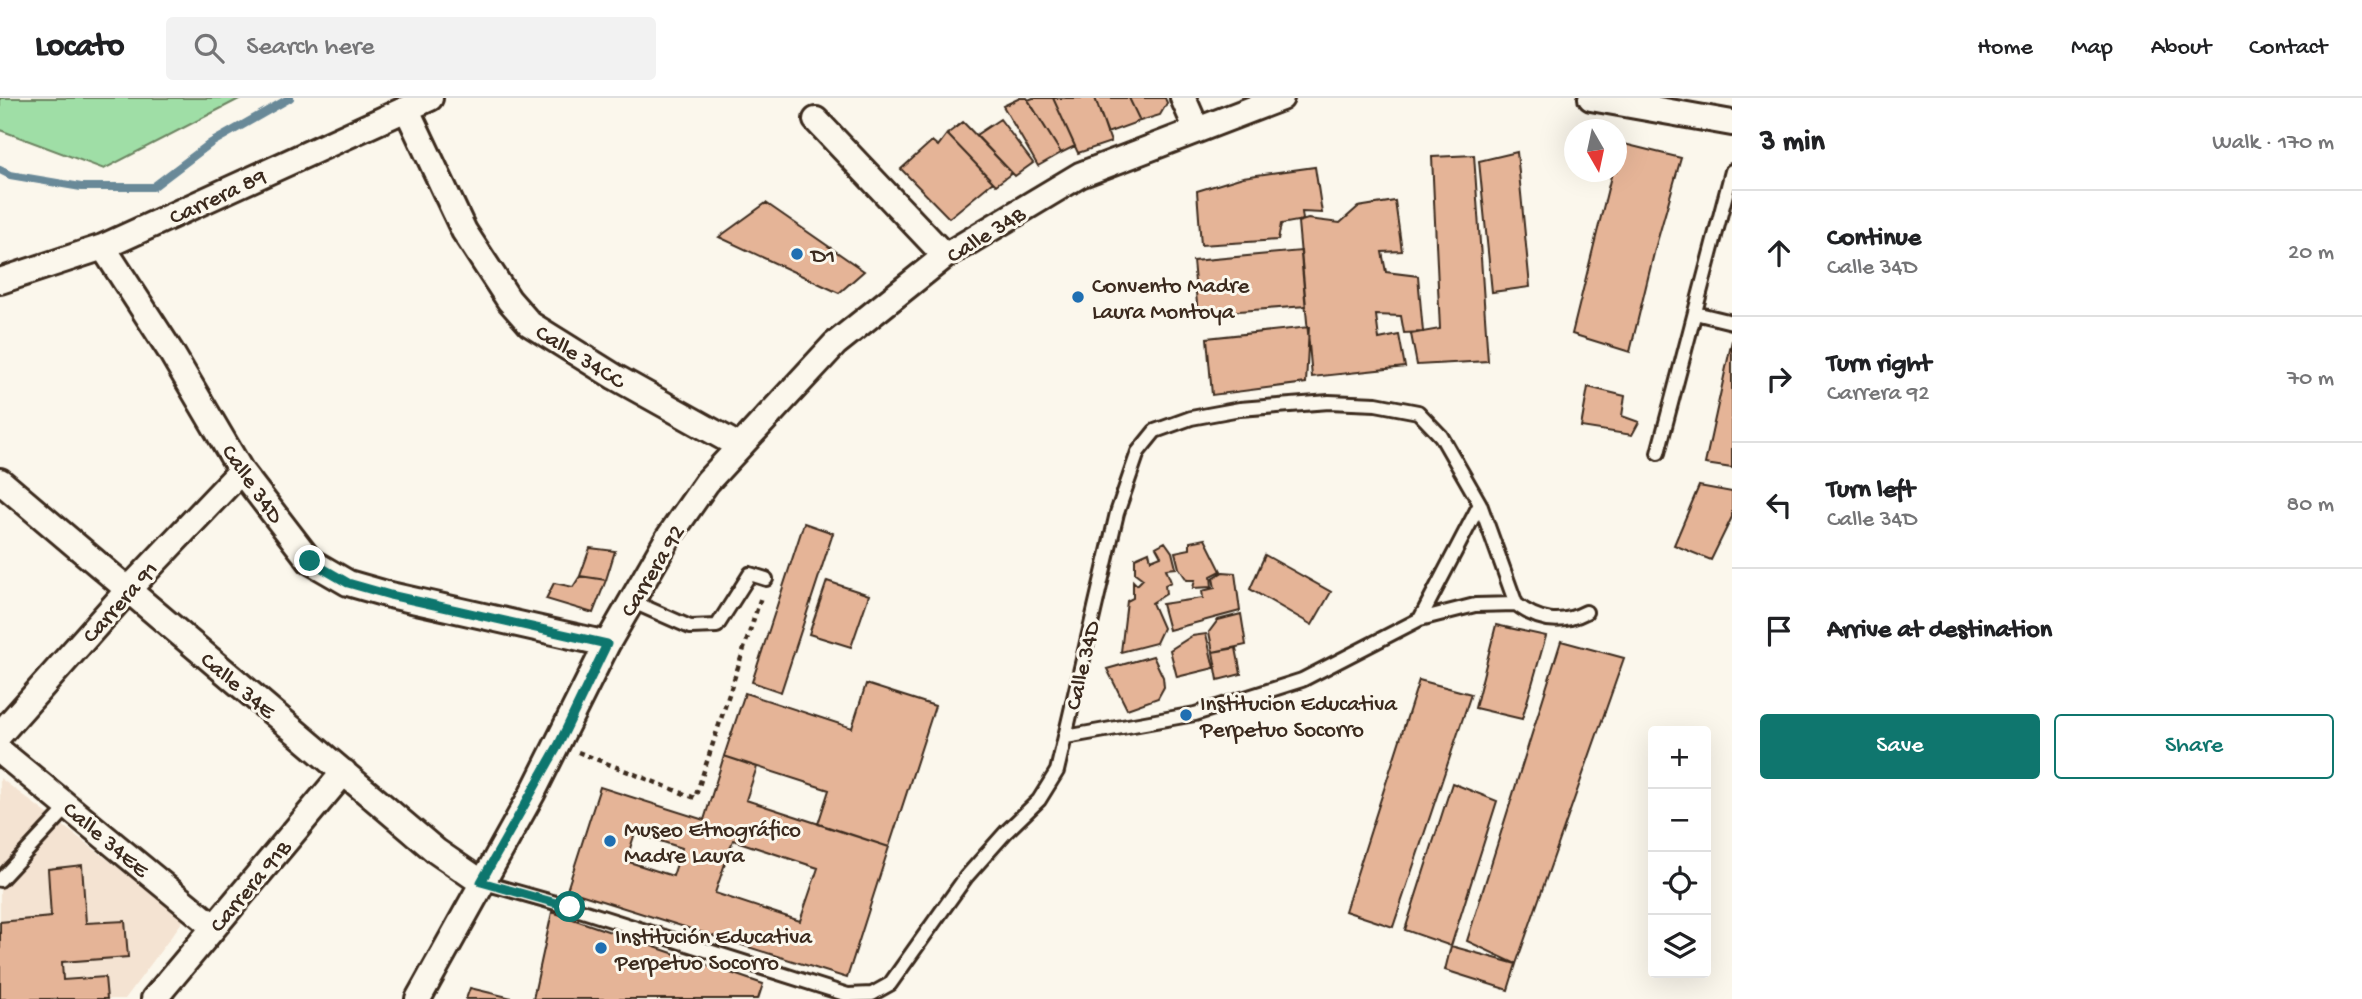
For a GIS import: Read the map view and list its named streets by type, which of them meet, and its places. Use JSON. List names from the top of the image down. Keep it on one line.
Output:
{"streets":{"street":["Carrera 89","Calle 34B","Calle 34CC","Calle 34D","Carrera 92","Carrera 91","Calle 34E","Calle 34EE","Carrera 91B"]},"crossings":[["Carrera 89","Calle 34CC"],["Carrera 89","Calle 34D"],["Calle 34B","Calle 34CC"],["Calle 34B","Carrera 92"],["Calle 34CC","Carrera 92"],["Calle 34D","Carrera 92"],["Calle 34D","Carrera 91"],["Calle 34D","Calle 34E"],["Carrera 92","Calle 34E"],["Carrera 91","Calle 34E"],["Calle 34E","Carrera 91B"],["Calle 34EE","Carrera 91B"]],"places":["D1","Convento Madre Laura Montoya","Institucion Educativa Perpetuo Socorro","Museo Etnográfico Madre Laura","Institución Educativa Perpetuo Socorro"],"north":"bottom","page":{"header":"Locato","search":"Search here","nav":["Home","Map","About","Contact"],"heading":["3 min","Walk · 170 m"],"list":[["Continue","Calle 34D","20 m"],["Turn right","Carrera 92","70 m"],["Turn left","Calle 34D","80 m"],"Arrive at destination"],"buttons":["Save","Share"],"map_buttons":["+","−"]}}
